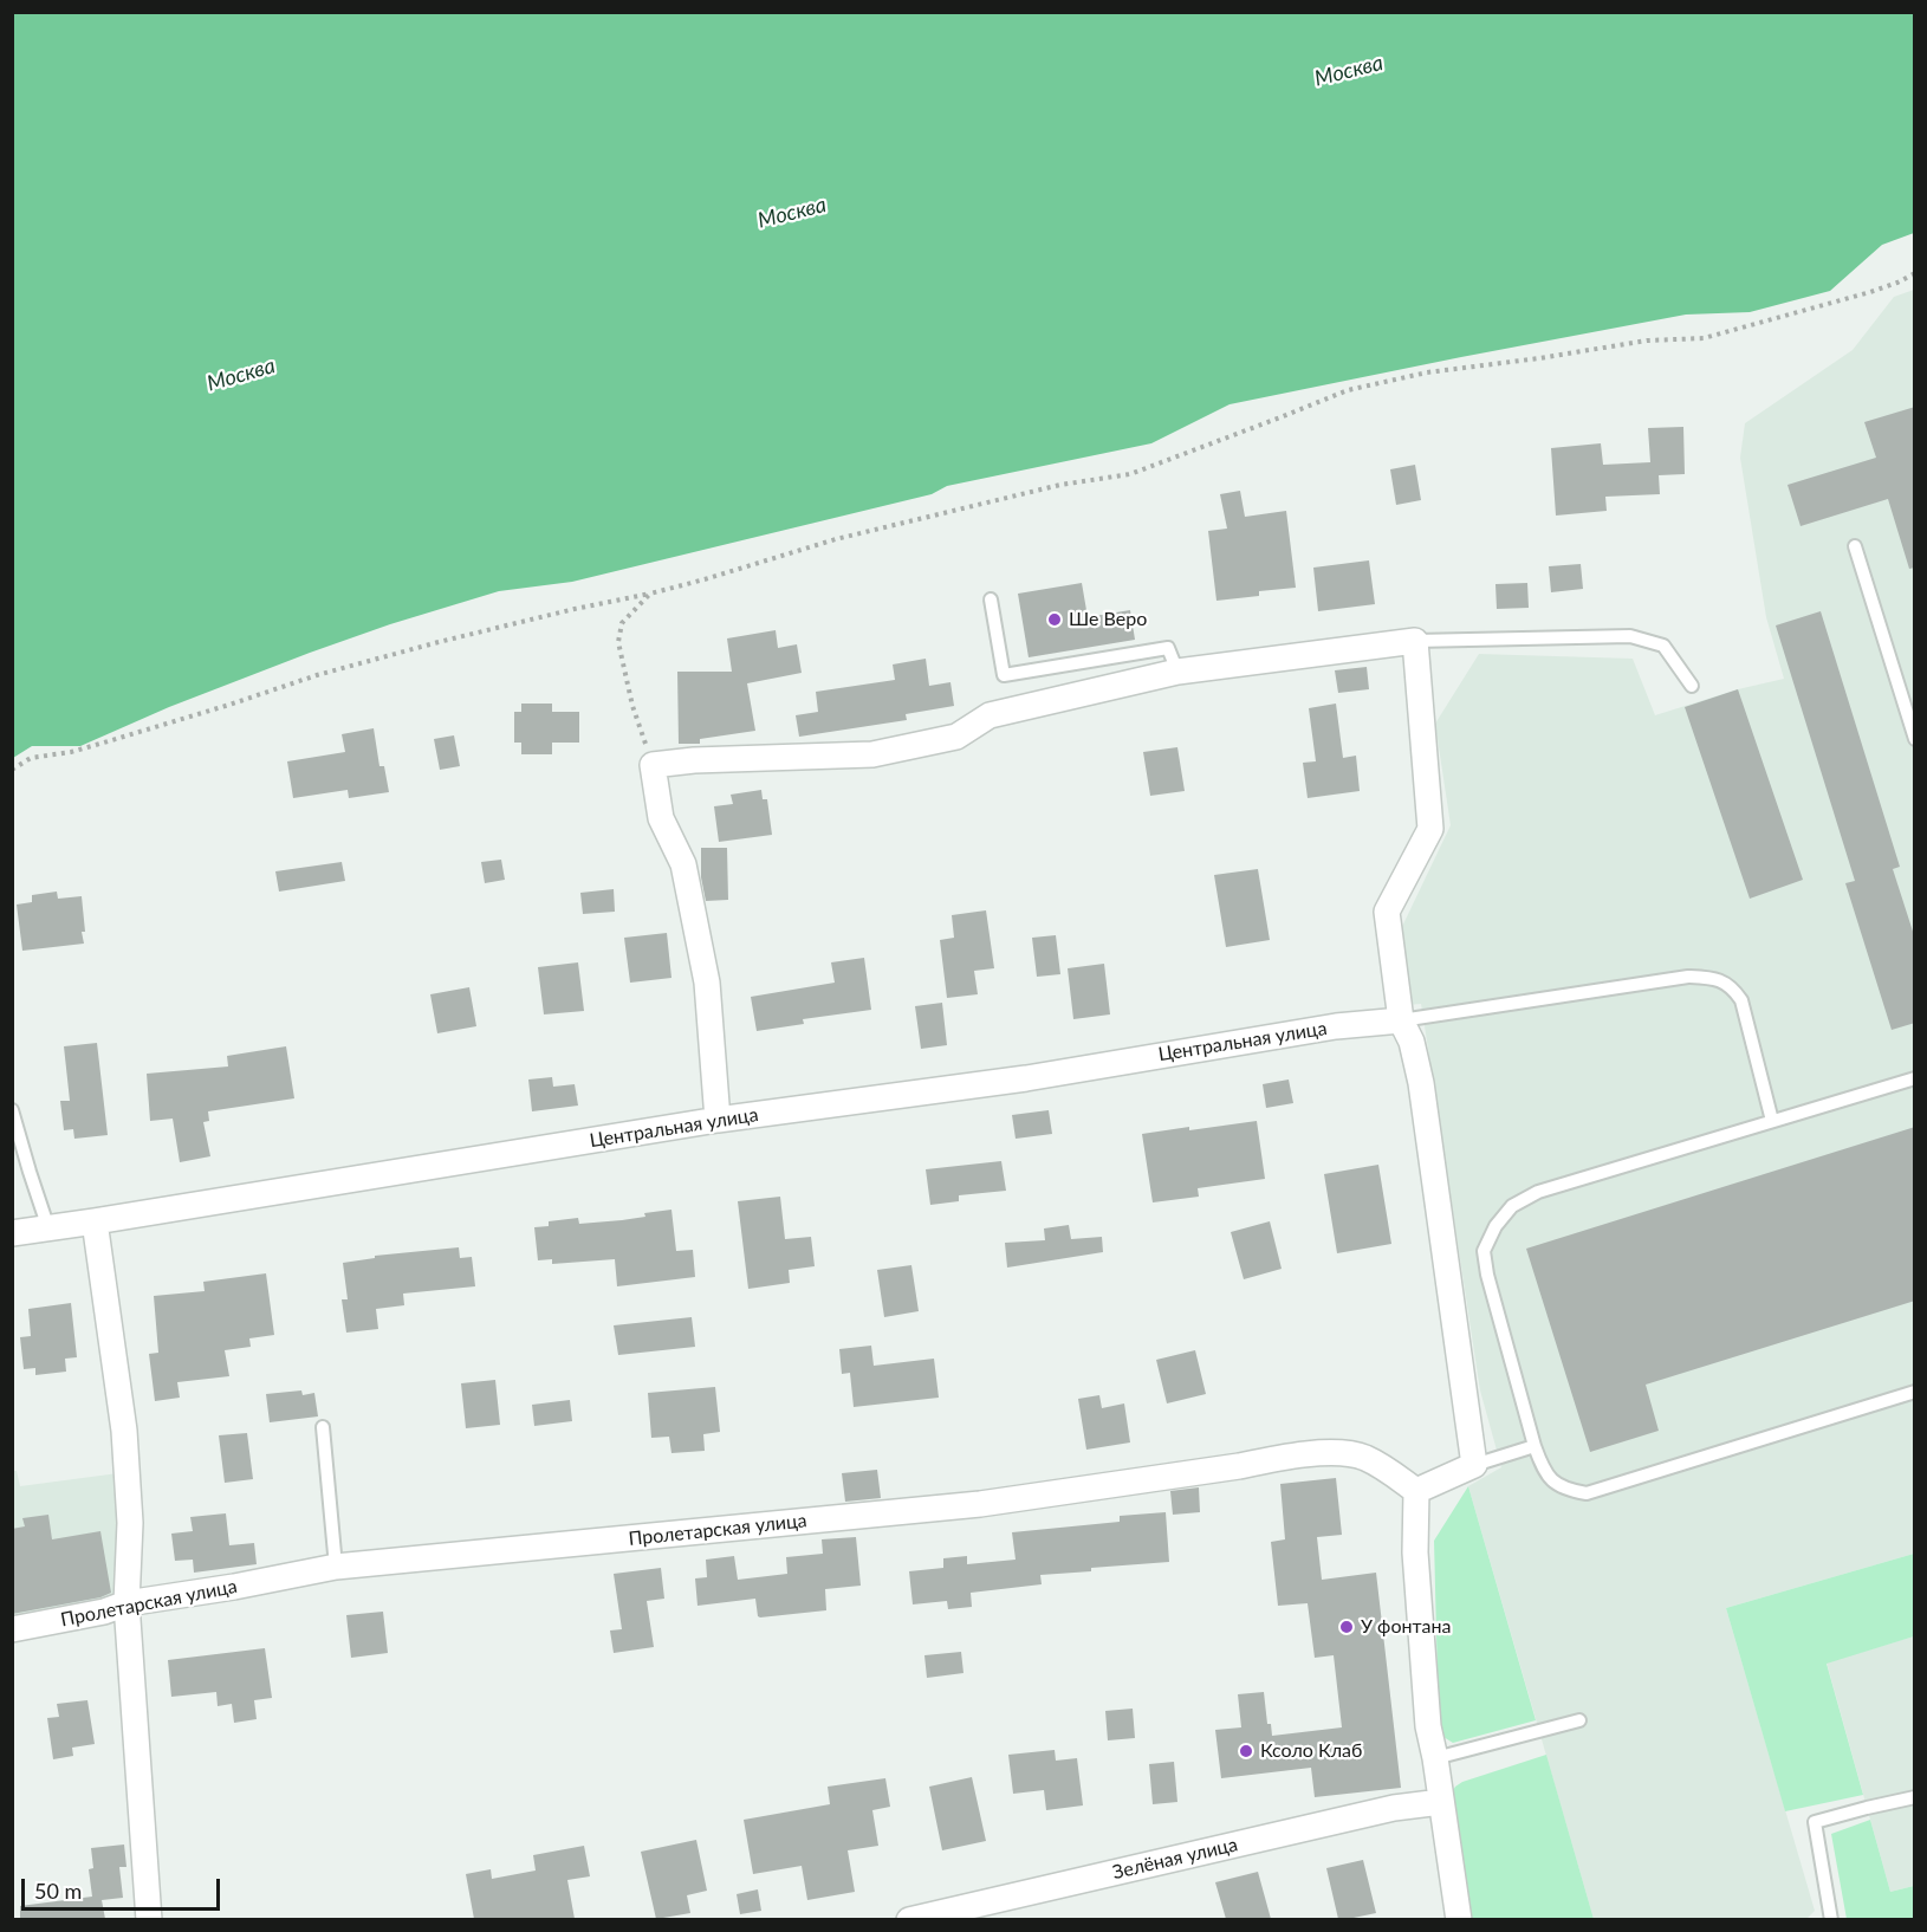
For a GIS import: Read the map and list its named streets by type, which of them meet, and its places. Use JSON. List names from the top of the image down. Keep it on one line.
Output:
{"streets":{"street":["Центральная улица","Пролетарская улица","Зелёная улица"]},"water":["Москва"],"places":["Ше Веро","У фонтана","Ксоло Клаб"],"scale_bar":"50 m"}
